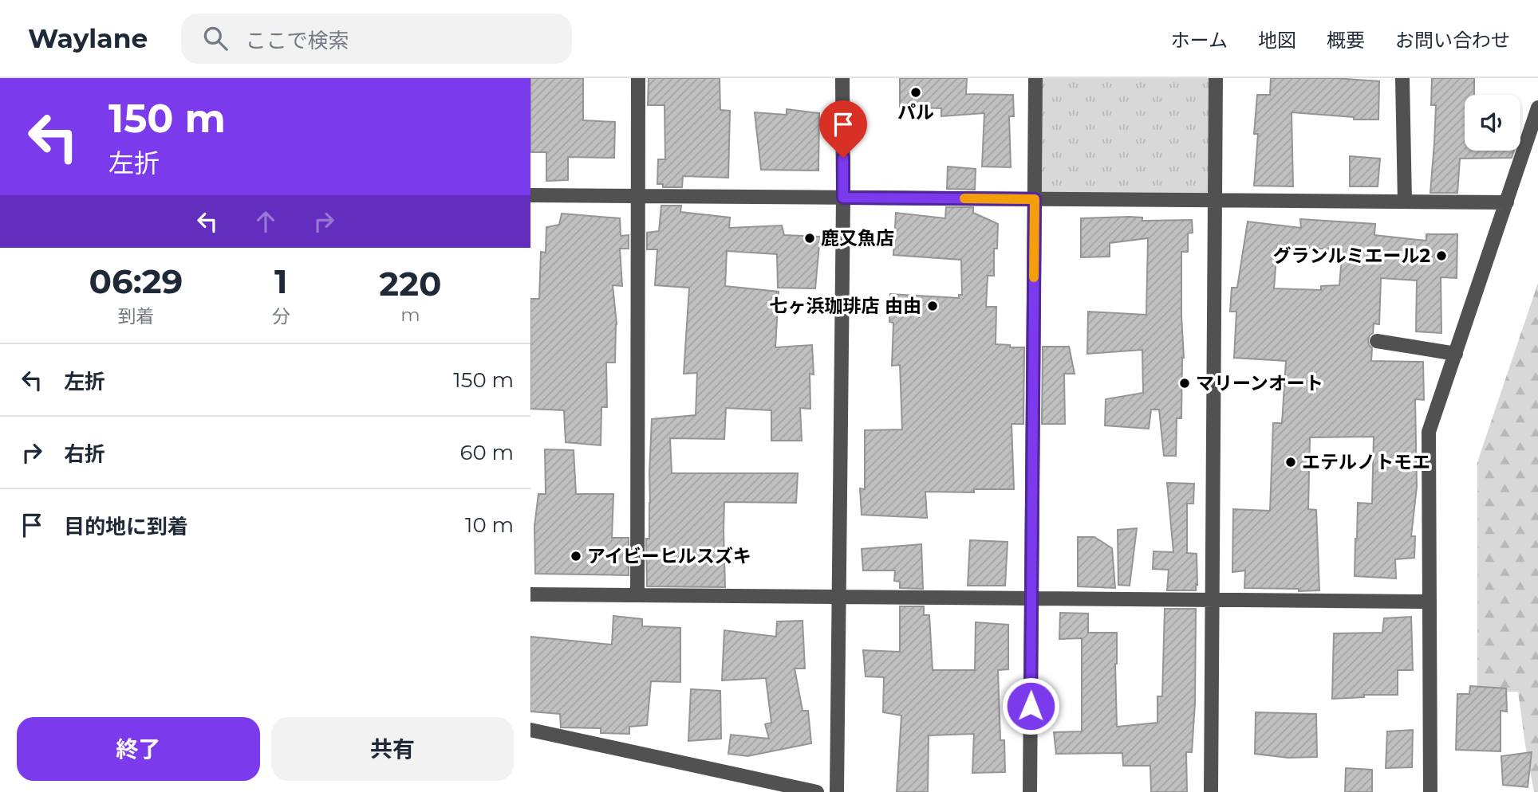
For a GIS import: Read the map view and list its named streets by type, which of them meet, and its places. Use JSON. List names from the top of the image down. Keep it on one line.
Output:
{"places":["パル","鹿又魚店","グランルミエール2","七ヶ浜珈琲店 由由","マリーンオート","エテルノトモエ","アイビーヒルスズキ"],"page":{"header":"Waylane","search":"ここで検索","nav":["ホーム","地図","概要","お問い合わせ"],"turn":["150 m","左折"],"eta":["06:29","到着","1","分","220","m"],"list":[{"name":"左折","value":"150 m"},{"name":"右折","value":"60 m"},{"name":"目的地に到着","value":"10 m"}],"buttons":["終了","共有"]}}
